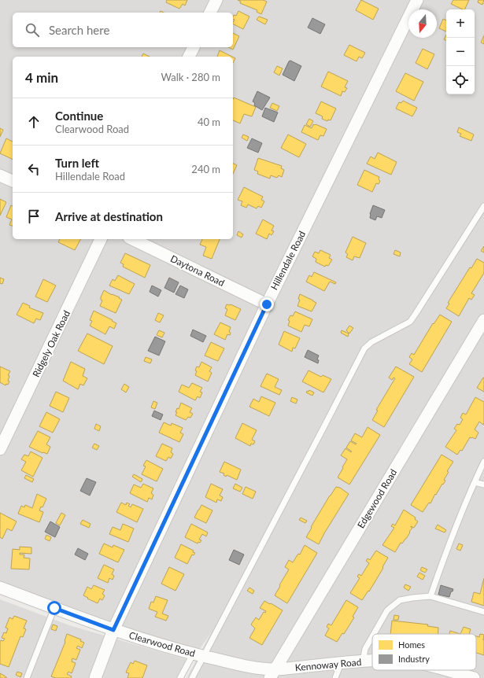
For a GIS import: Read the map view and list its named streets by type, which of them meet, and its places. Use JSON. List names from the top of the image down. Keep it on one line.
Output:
{"streets":{"street":["Hillendale Road","Daytona Road","Ridgely Oak Road","Edgewood Road","Clearwood Road","Kennoway Road"]},"crossings":[["Hillendale Road","Daytona Road"],["Hillendale Road","Clearwood Road"],["Edgewood Road","Clearwood Road"],["Edgewood Road","Kennoway Road"],["Clearwood Road","Kennoway Road"]],"legend":["Homes","Industry"],"north":"bottom","page":{"map_buttons":["+","−"],"search":"Search here","heading":["4 min","Walk · 280 m"],"list":[["Continue","Clearwood Road","40 m"],["Turn left","Hillendale Road","240 m"],"Arrive at destination"]}}
